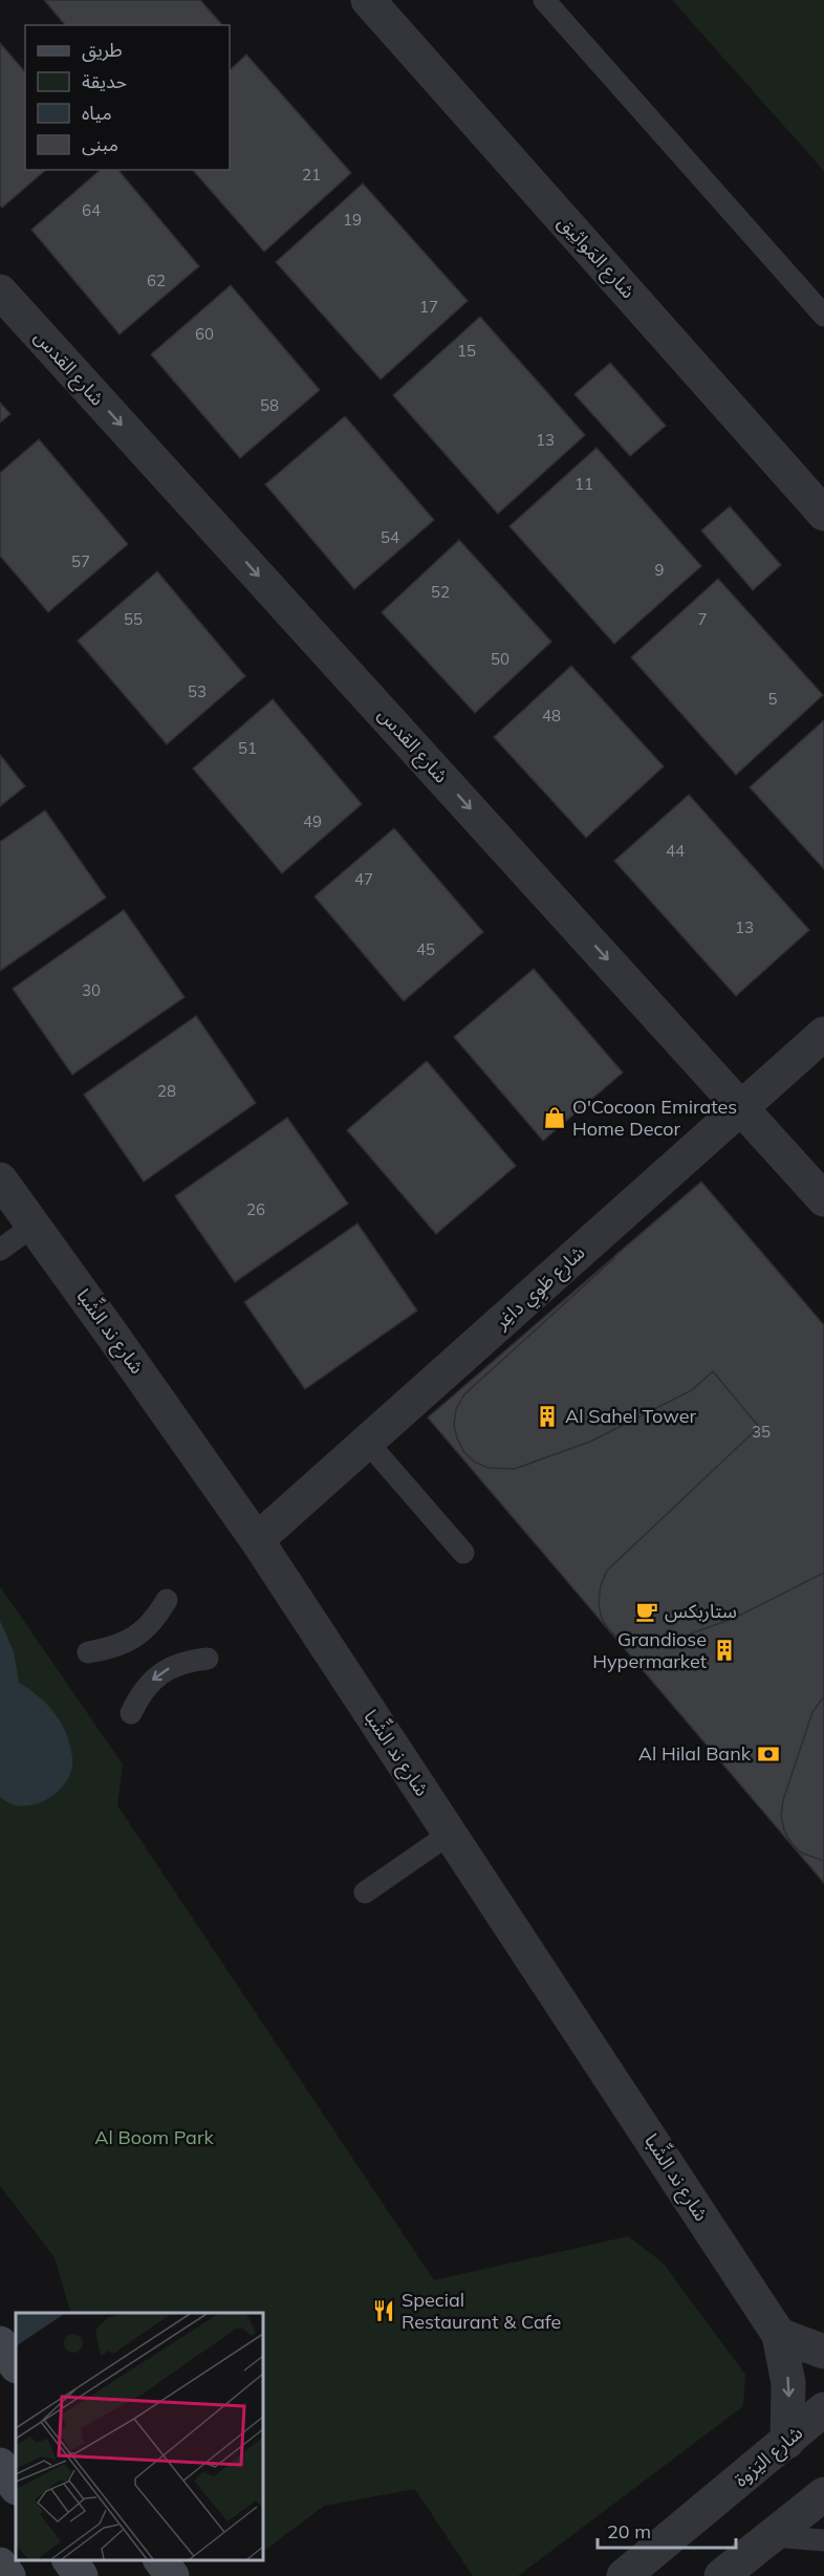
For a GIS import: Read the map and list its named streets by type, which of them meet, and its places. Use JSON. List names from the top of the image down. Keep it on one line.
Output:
{"streets":{"street":["شارع المَواثِيق","شارع القدس","شارع طَوِي داغِر","شارع ند الشِّبا","شارع اليَزوة"]},"crossings":[["شارع القدس","شارع طَوِي داغِر"],["شارع طَوِي داغِر","شارع ند الشِّبا"],["شارع ند الشِّبا","شارع اليَزوة"]],"one_way":["شارع القدس"],"parks":["Al Boom Park"],"places":{"shop":["O'Cocoon Emirates Home Decor"],"building":["Al Sahel Tower","Grandiose Hypermarket"],"cafe":["ستاربكس"],"bank":["Al Hilal Bank"],"restaurant":["Special Restaurant & Cafe"]},"house_numbers":["21","64","19","62","17","60","15","58","13","11","54","57","9","52","55","7","50","53","5","48","51","49","44","47","13","45","30","28","26","35"],"legend":["طريق","حديقة","مياه","مبنى"],"scale_bar":"20 m"}
